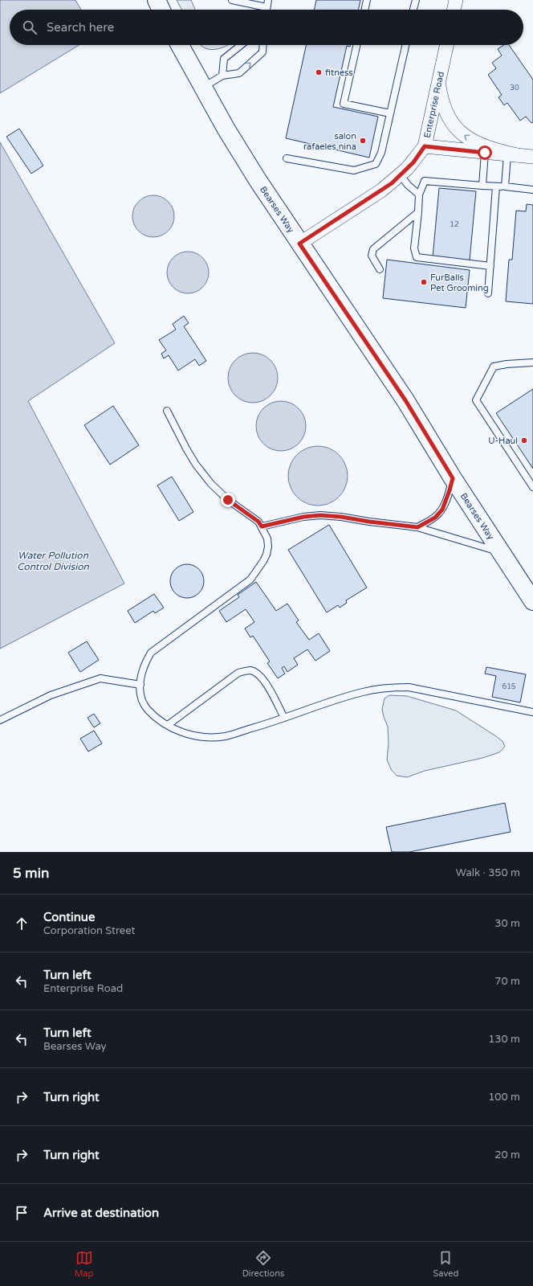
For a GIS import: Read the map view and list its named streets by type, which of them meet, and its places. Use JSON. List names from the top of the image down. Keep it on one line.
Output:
{"streets":{"main road":["Bearses Way"],"street":["Enterprise Road"]},"crossings":[["Enterprise Road","Bearses Way"]],"water":["Water Pollution Control Division"],"places":["fitness","salon rafaeles nina","FurBalls Pet Grooming","U-Haul"],"house_numbers":["30","12","615"],"page":{"search":"Search here","heading":["5 min","Walk · 350 m"],"list":[["Continue","Corporation Street","30 m"],["Turn left","Enterprise Road","70 m"],["Turn left","Bearses Way","130 m"],["Turn right","100 m"],["Turn right","20 m"],"Arrive at destination"],"nav":["Map","Directions","Saved"]}}
